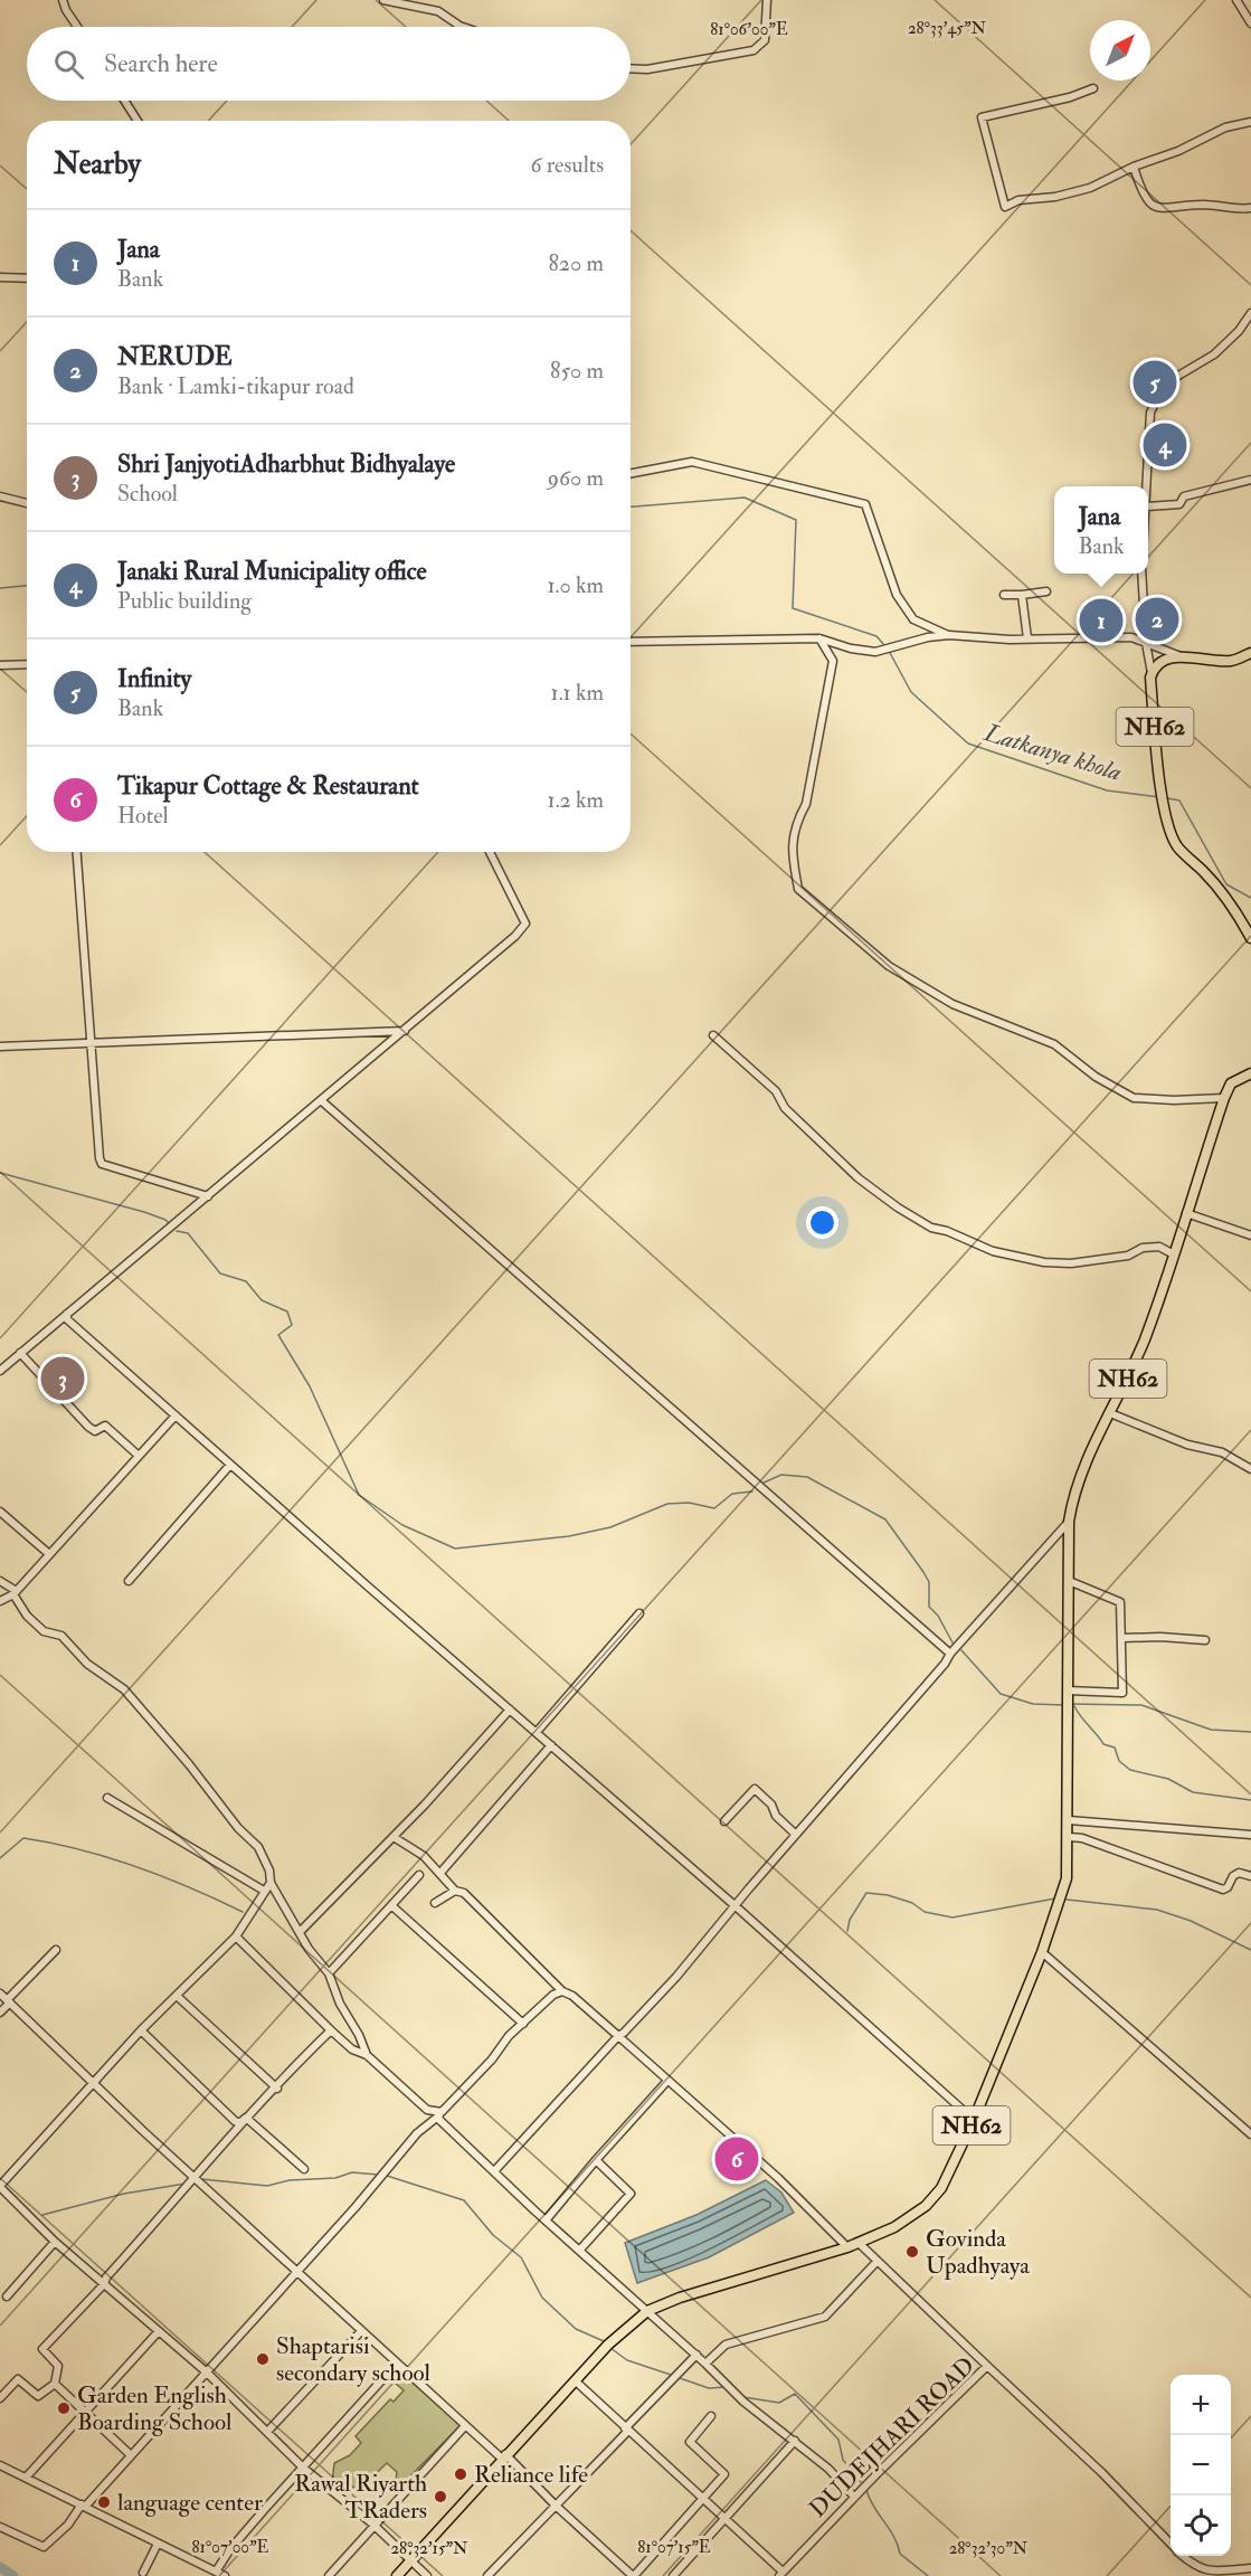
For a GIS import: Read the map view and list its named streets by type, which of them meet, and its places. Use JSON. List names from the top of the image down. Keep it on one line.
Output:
{"streets":{"main road":["NH62"],"street":["DUDEJHARI ROAD"]},"water":["Latkanya khola"],"places":["Govinda Upadhyaya","Shaptarisi secondary school","Garden English Boarding School","Reliance life","Rawal Riyarth TRaders","language center"],"north":"top right","page":{"search":"Search here","heading":["Nearby","6 results"],"list":[{"mark":"1","name":"Jana","note":"Bank","value":"820 m"},{"mark":"2","name":"NERUDE","note":"Bank · Lamki-tikapur road","value":"850 m"},{"mark":"3","name":"Shri JanjyotiAdharbhut Bidhyalaye","note":"School","value":"960 m"},{"mark":"4","name":"Janaki Rural Municipality office","note":"Public building","value":"1.0 km"},{"mark":"5","name":"Infinity","note":"Bank","value":"1.1 km"},{"mark":"6","name":"Tikapur Cottage & Restaurant","note":"Hotel","value":"1.2 km"}],"pins":["5","4","2","1","3","6"],"popup":["Jana","Bank"],"map_buttons":["+","−"]},"coordinates":["28°33'45\"N","81°06'00\"E","81°07'00\"E","81°07'15\"E","28°32'15\"N","28°32'30\"N"]}
